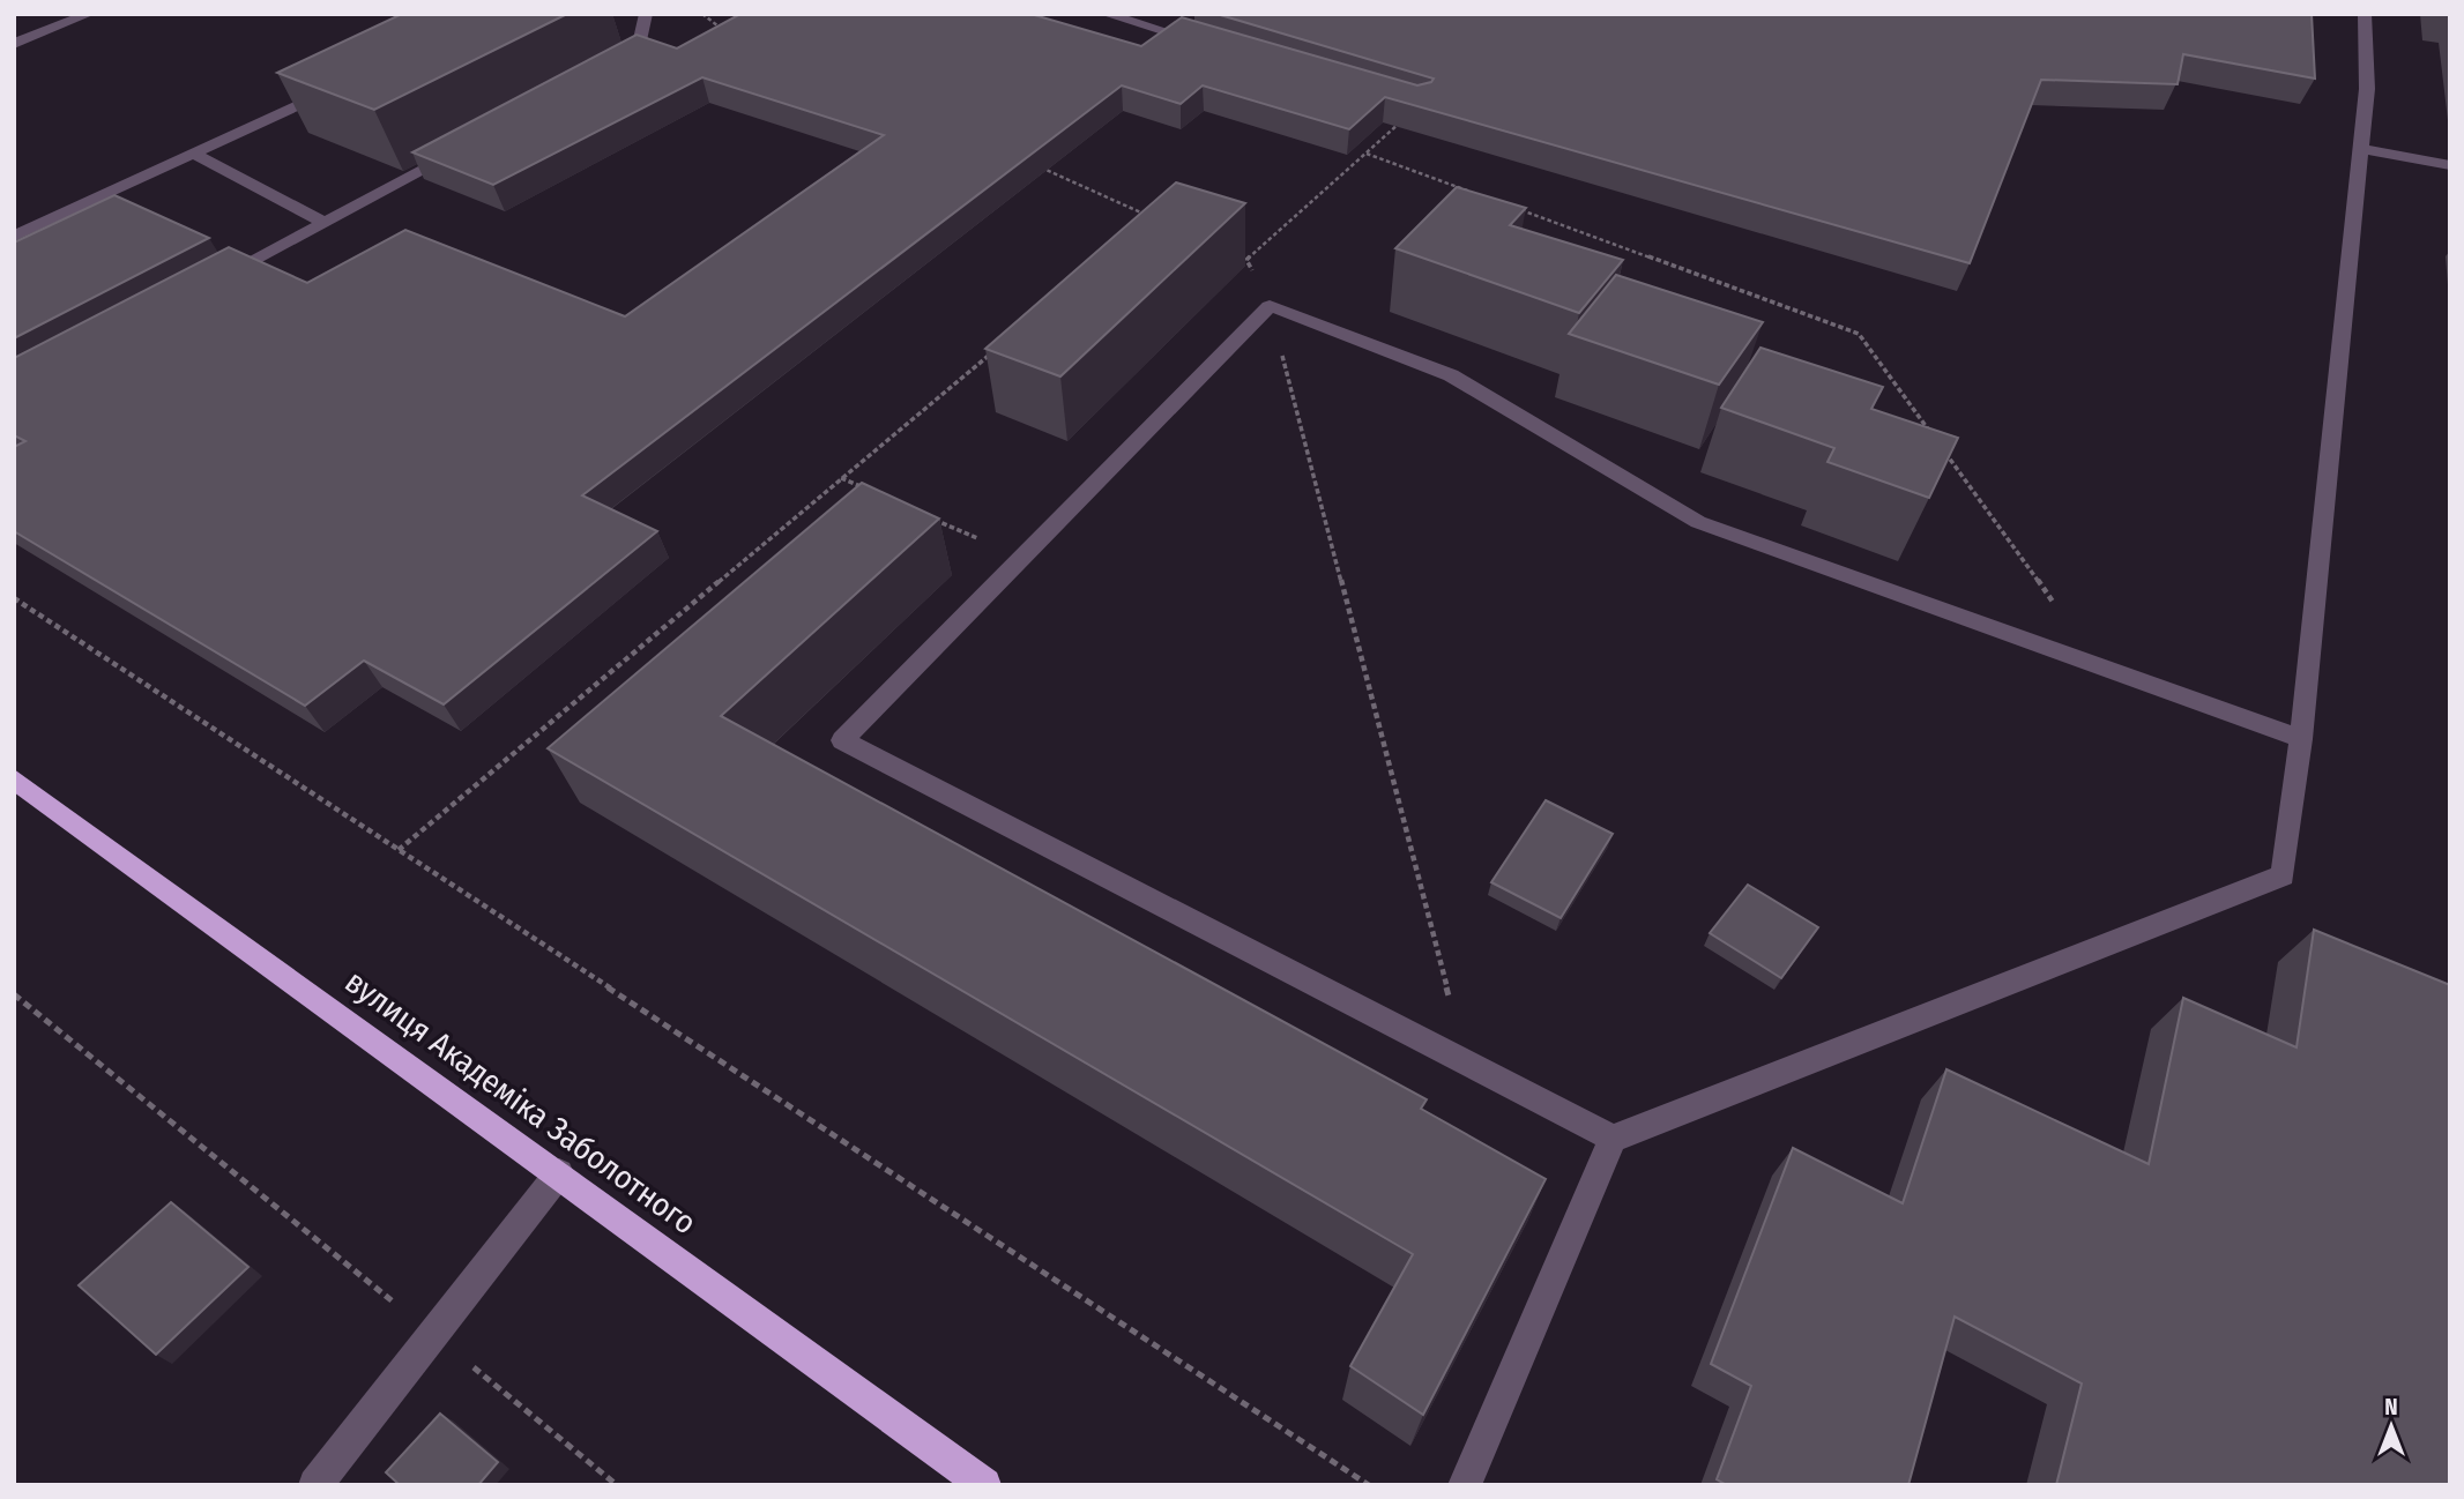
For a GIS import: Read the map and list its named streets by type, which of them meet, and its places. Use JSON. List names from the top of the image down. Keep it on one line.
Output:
{"streets":{"highway":["вулиця Академіка Заболотного"]},"north":"top"}
